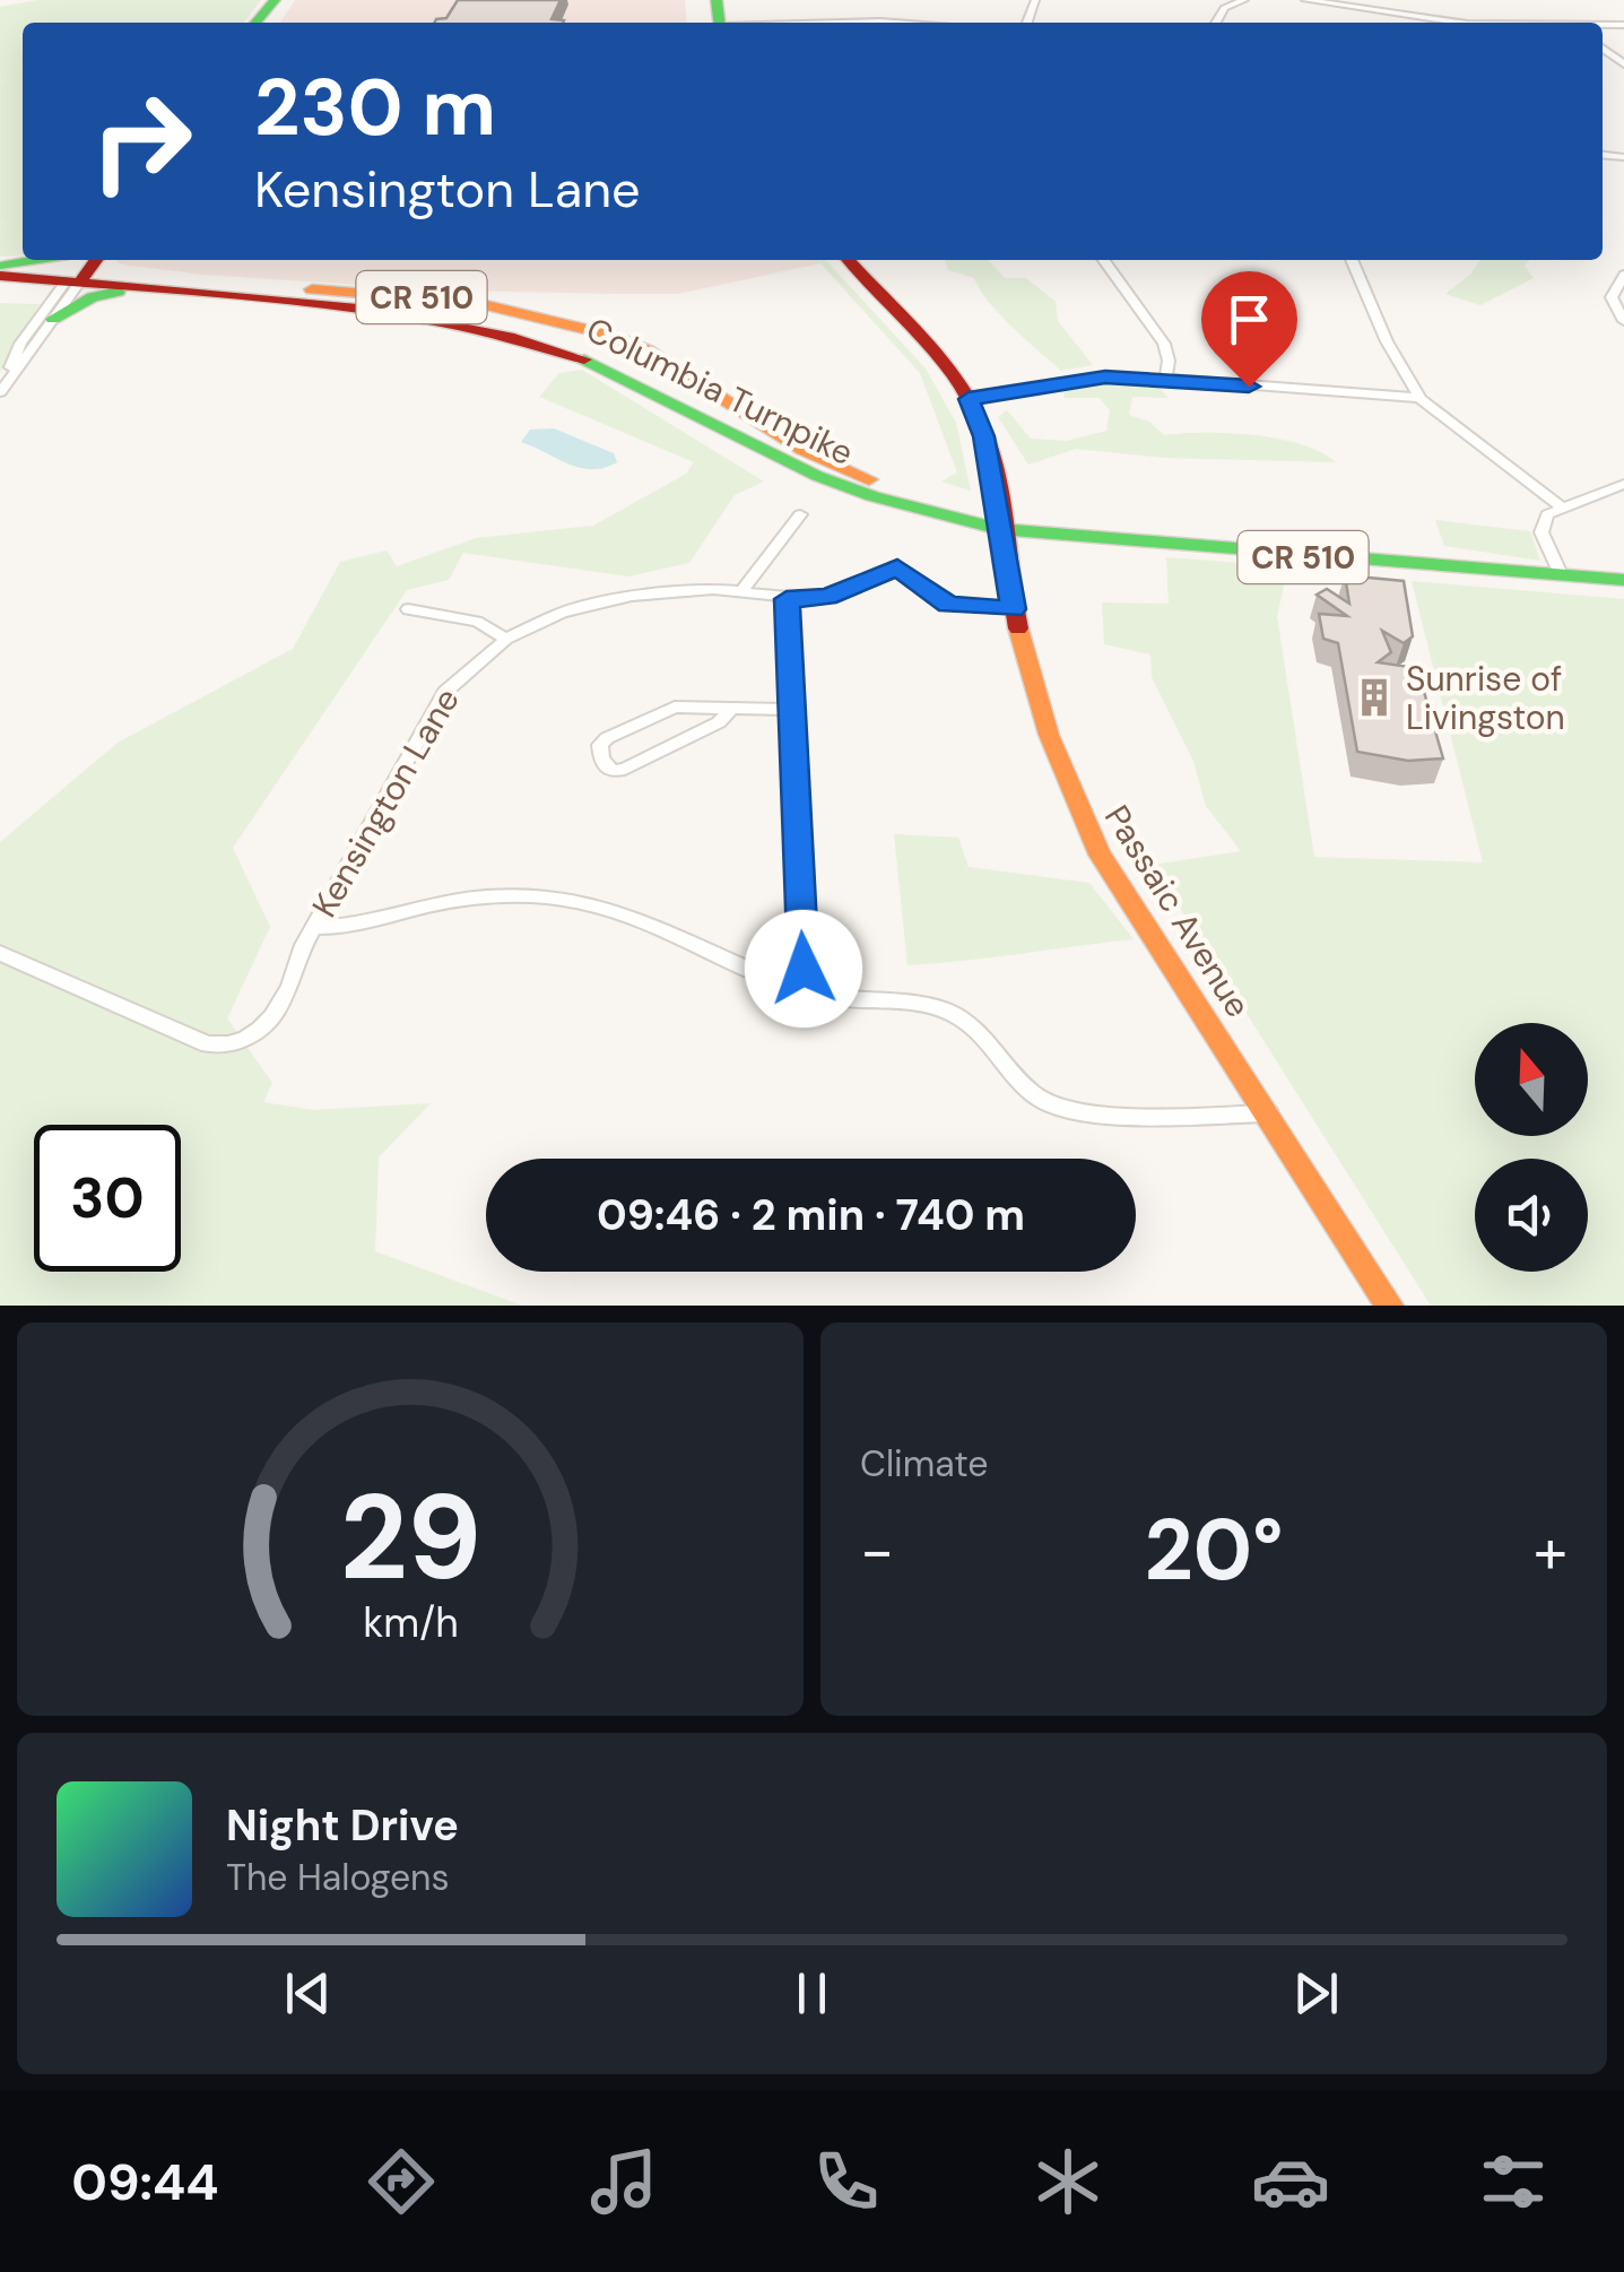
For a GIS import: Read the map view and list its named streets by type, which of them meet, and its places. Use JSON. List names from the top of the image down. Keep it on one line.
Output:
{"streets":{"main road":["CR 510","Columbia Turnpike","Passaic Avenue"],"street":["Kensington Lane"]},"crossings":[["CR 510","Columbia Turnpike"],["Columbia Turnpike","Passaic Avenue"],["Kensington Lane","Passaic Avenue"]],"places":{"building":["Sunrise of Livingston"]},"north":"top","page":{"turn":["230 m","Kensington Lane"],"limit":"30","trip":"09:46 · 2 min · 740 m","tile":"Climate","heat":["−","20°","+"],"song":["Night Drive","The Halogens"],"tabs":"09:44","gauge":["29","km/h"]}}
